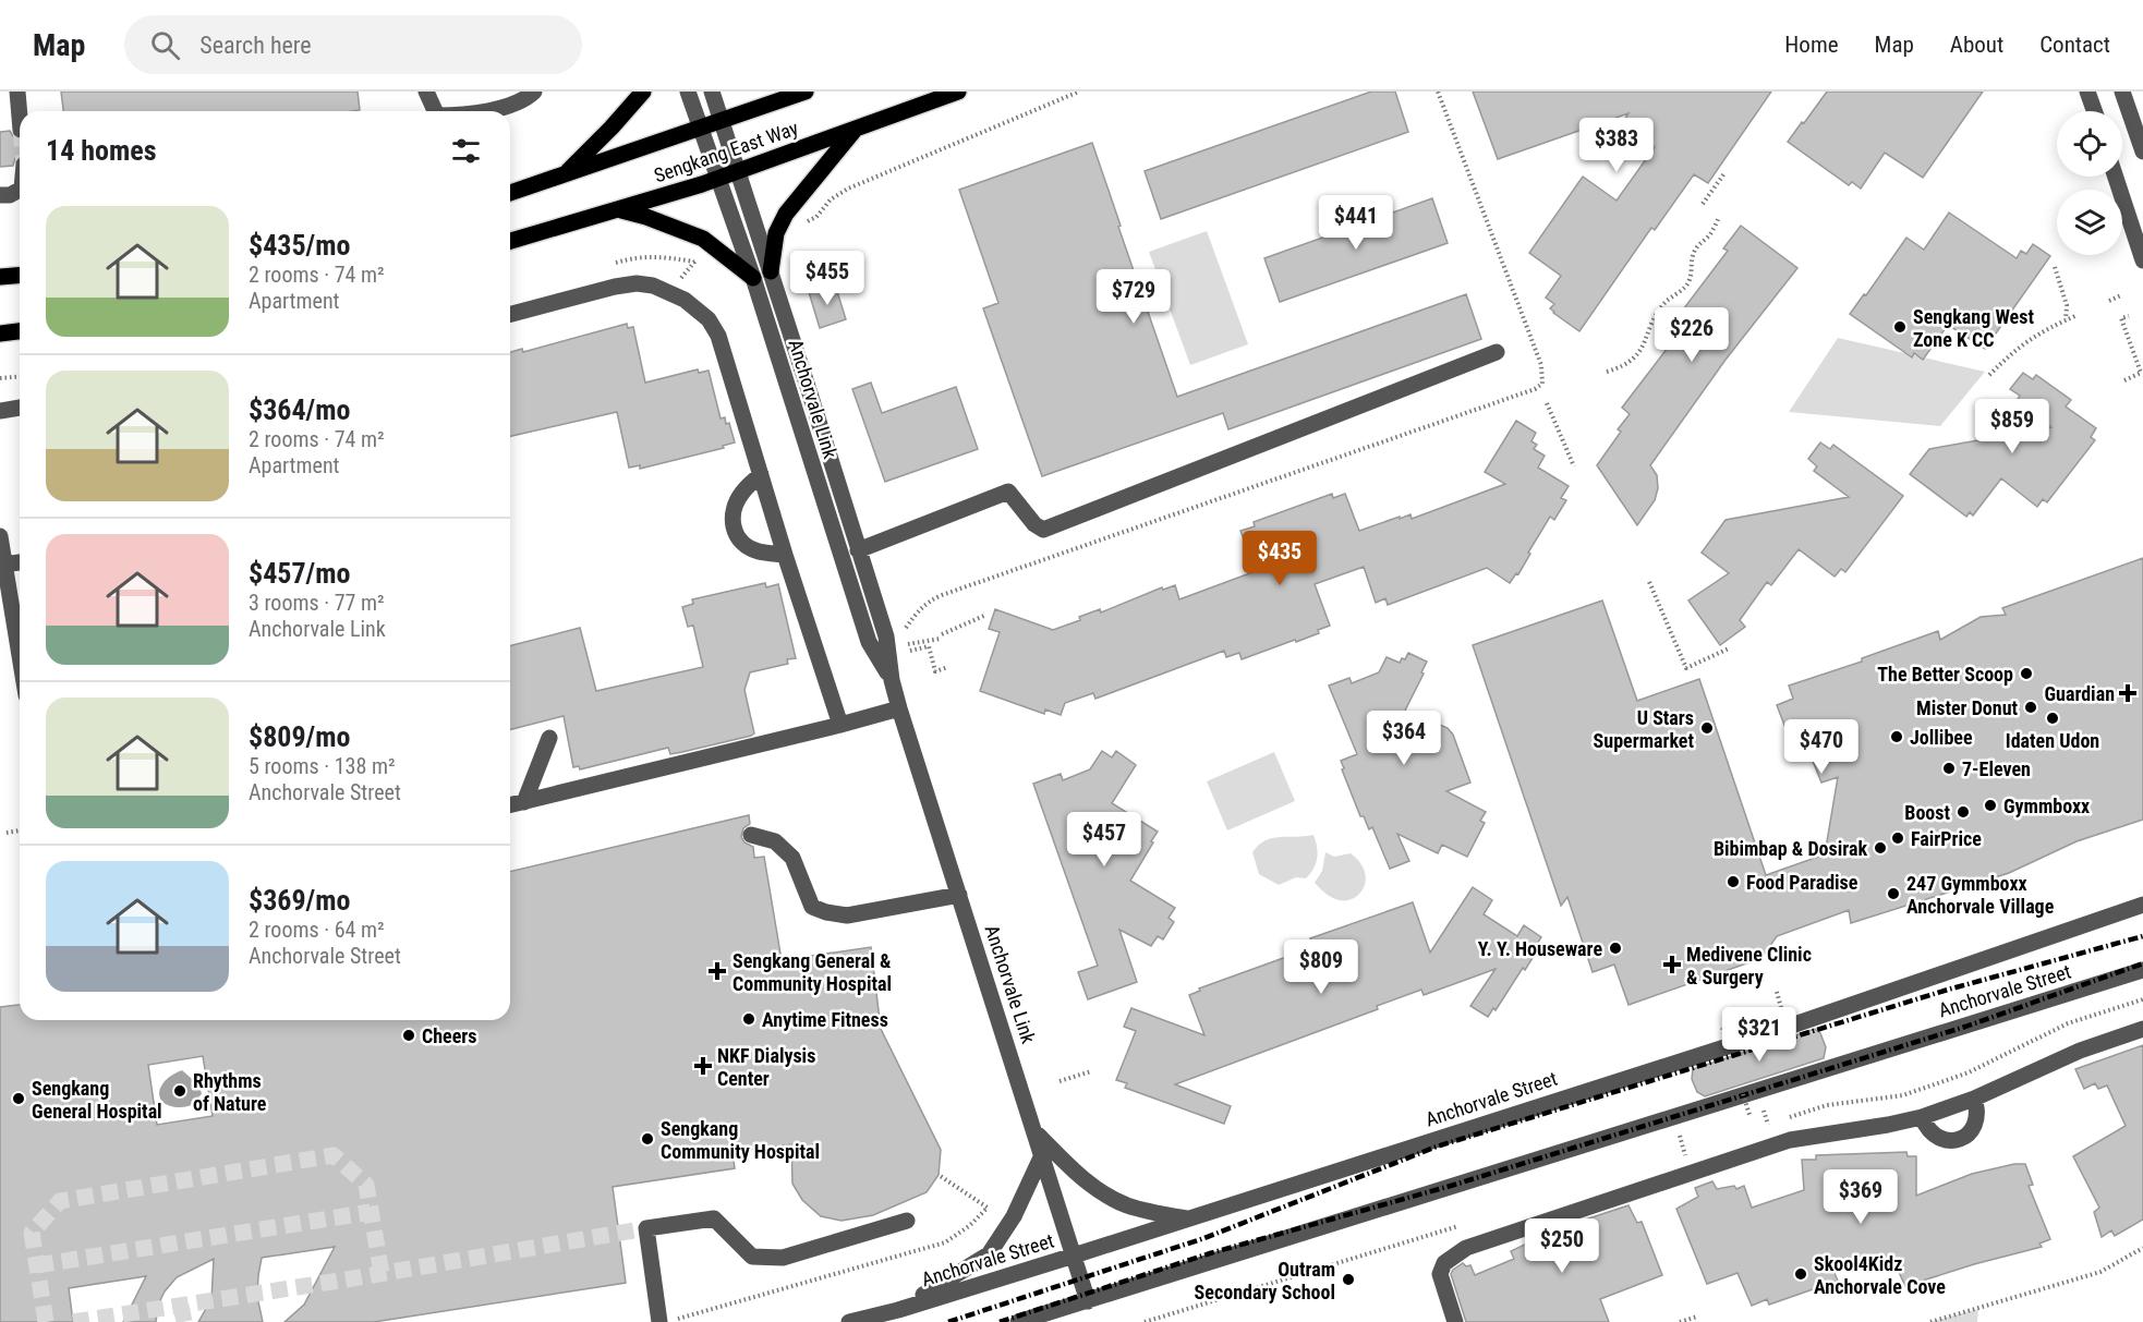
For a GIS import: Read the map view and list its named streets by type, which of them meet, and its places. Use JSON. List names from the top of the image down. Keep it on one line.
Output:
{"streets":{"main road":["Sengkang East Way"],"street":["Anchorvale Link","Anchorvale Street"]},"crossings":[["Sengkang East Way","Anchorvale Link"],["Anchorvale Link","Anchorvale Street"]],"places":{"other":["Sengkang West Zone K CC","The Better Scoop","Mister Donut","Idaten Udon","U Stars Supermarket","Jollibee","7-Eleven","Gymmboxx","Boost","FairPrice","Bibimbap & Dosirak","Food Paradise","247 Gymmboxx Anchorvale Village","Y. Y. Houseware","Anytime Fitness","Cheers","Rhythms of Nature","Sengkang General Hospital","Sengkang Community Hospital","Skool4Kidz Anchorvale Cove","Outram Secondary School"],"health":["Guardian","Medivene Clinic & Surgery","Sengkang General & Community Hospital","NKF Dialysis Center"]},"page":{"header":"Map","search":"Search here","nav":["Home","Map","About","Contact"],"heading":"14 homes","price":["$383","$441","$455","$729","$226","$859","$435","$364","$470","$457","$809","$321","$369","$250"],"list":[{"name":"$435/mo","note":"2 rooms · 74 m² · Apartment"},{"name":"$364/mo","note":"2 rooms · 74 m² · Apartment"},{"name":"$457/mo","note":"3 rooms · 77 m² · Anchorvale Link"},{"name":"$809/mo","note":"5 rooms · 138 m² · Anchorvale Street"},{"name":"$369/mo","note":"2 rooms · 64 m² · Anchorvale Street"}]}}
